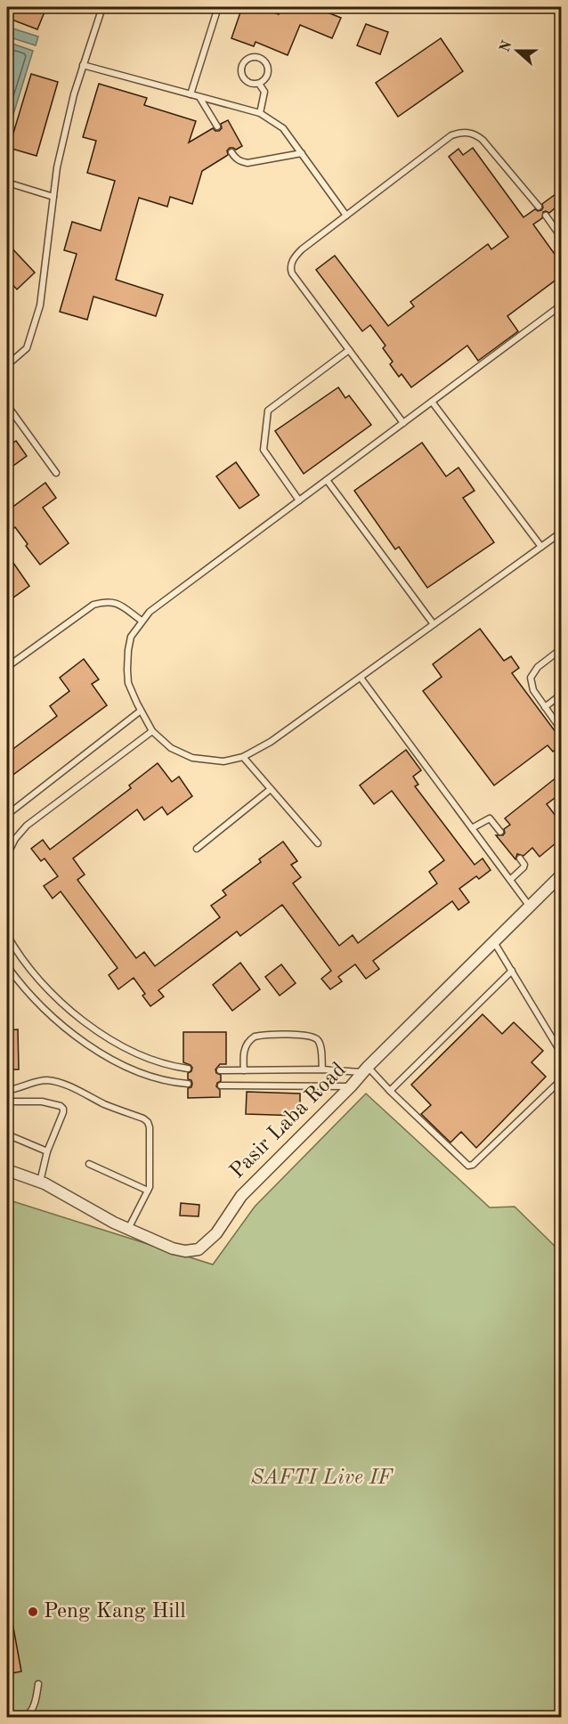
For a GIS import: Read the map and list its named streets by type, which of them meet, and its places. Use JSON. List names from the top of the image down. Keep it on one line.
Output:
{"streets":{"street":["Pasir Laba Road"]},"parks":["SAFTI Live IF"],"places":["Peng Kang Hill"],"north":"left"}
